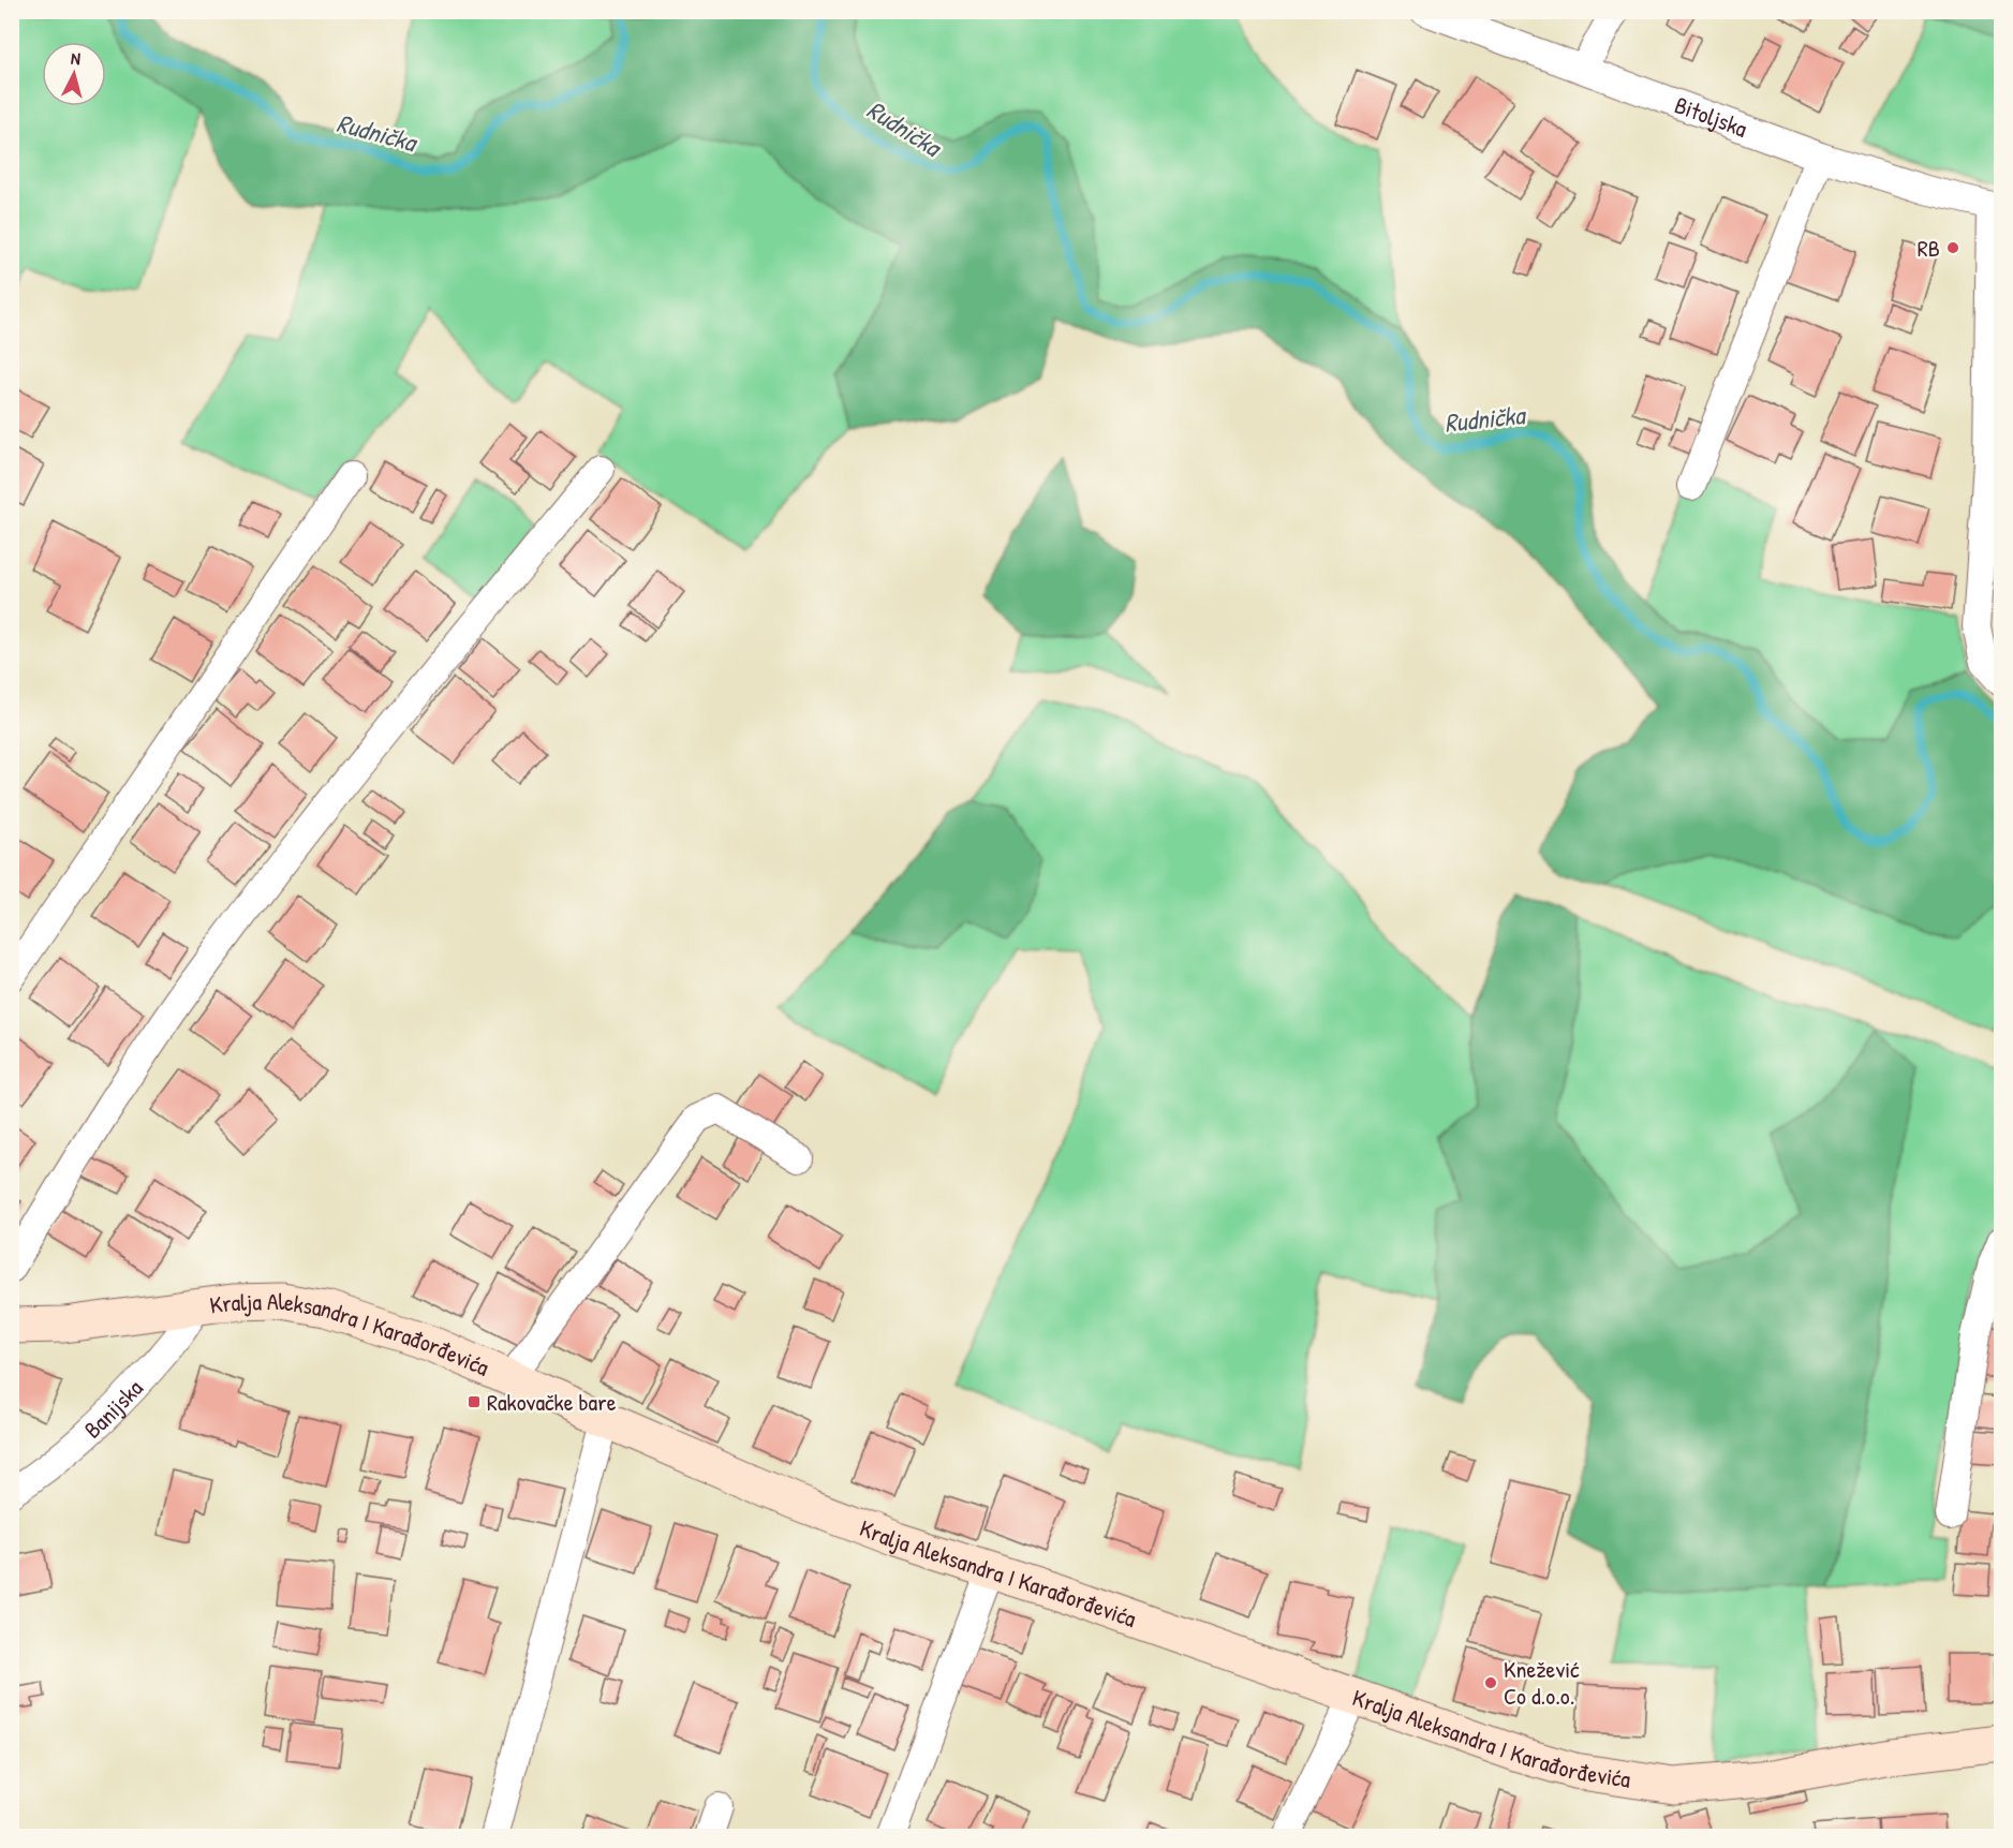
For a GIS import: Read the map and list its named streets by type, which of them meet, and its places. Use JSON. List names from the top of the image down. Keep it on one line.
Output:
{"streets":{"street":["Bitoljska","Kralja Aleksandra I Karađorđevića","Banijska"]},"crossings":[["Kralja Aleksandra I Karađorđevića","Banijska"]],"water":["Rudnička"],"places":{"other":["RB","Knežević Co d.o.o."],"transit":["Rakovačke bare"]},"north":"top"}
